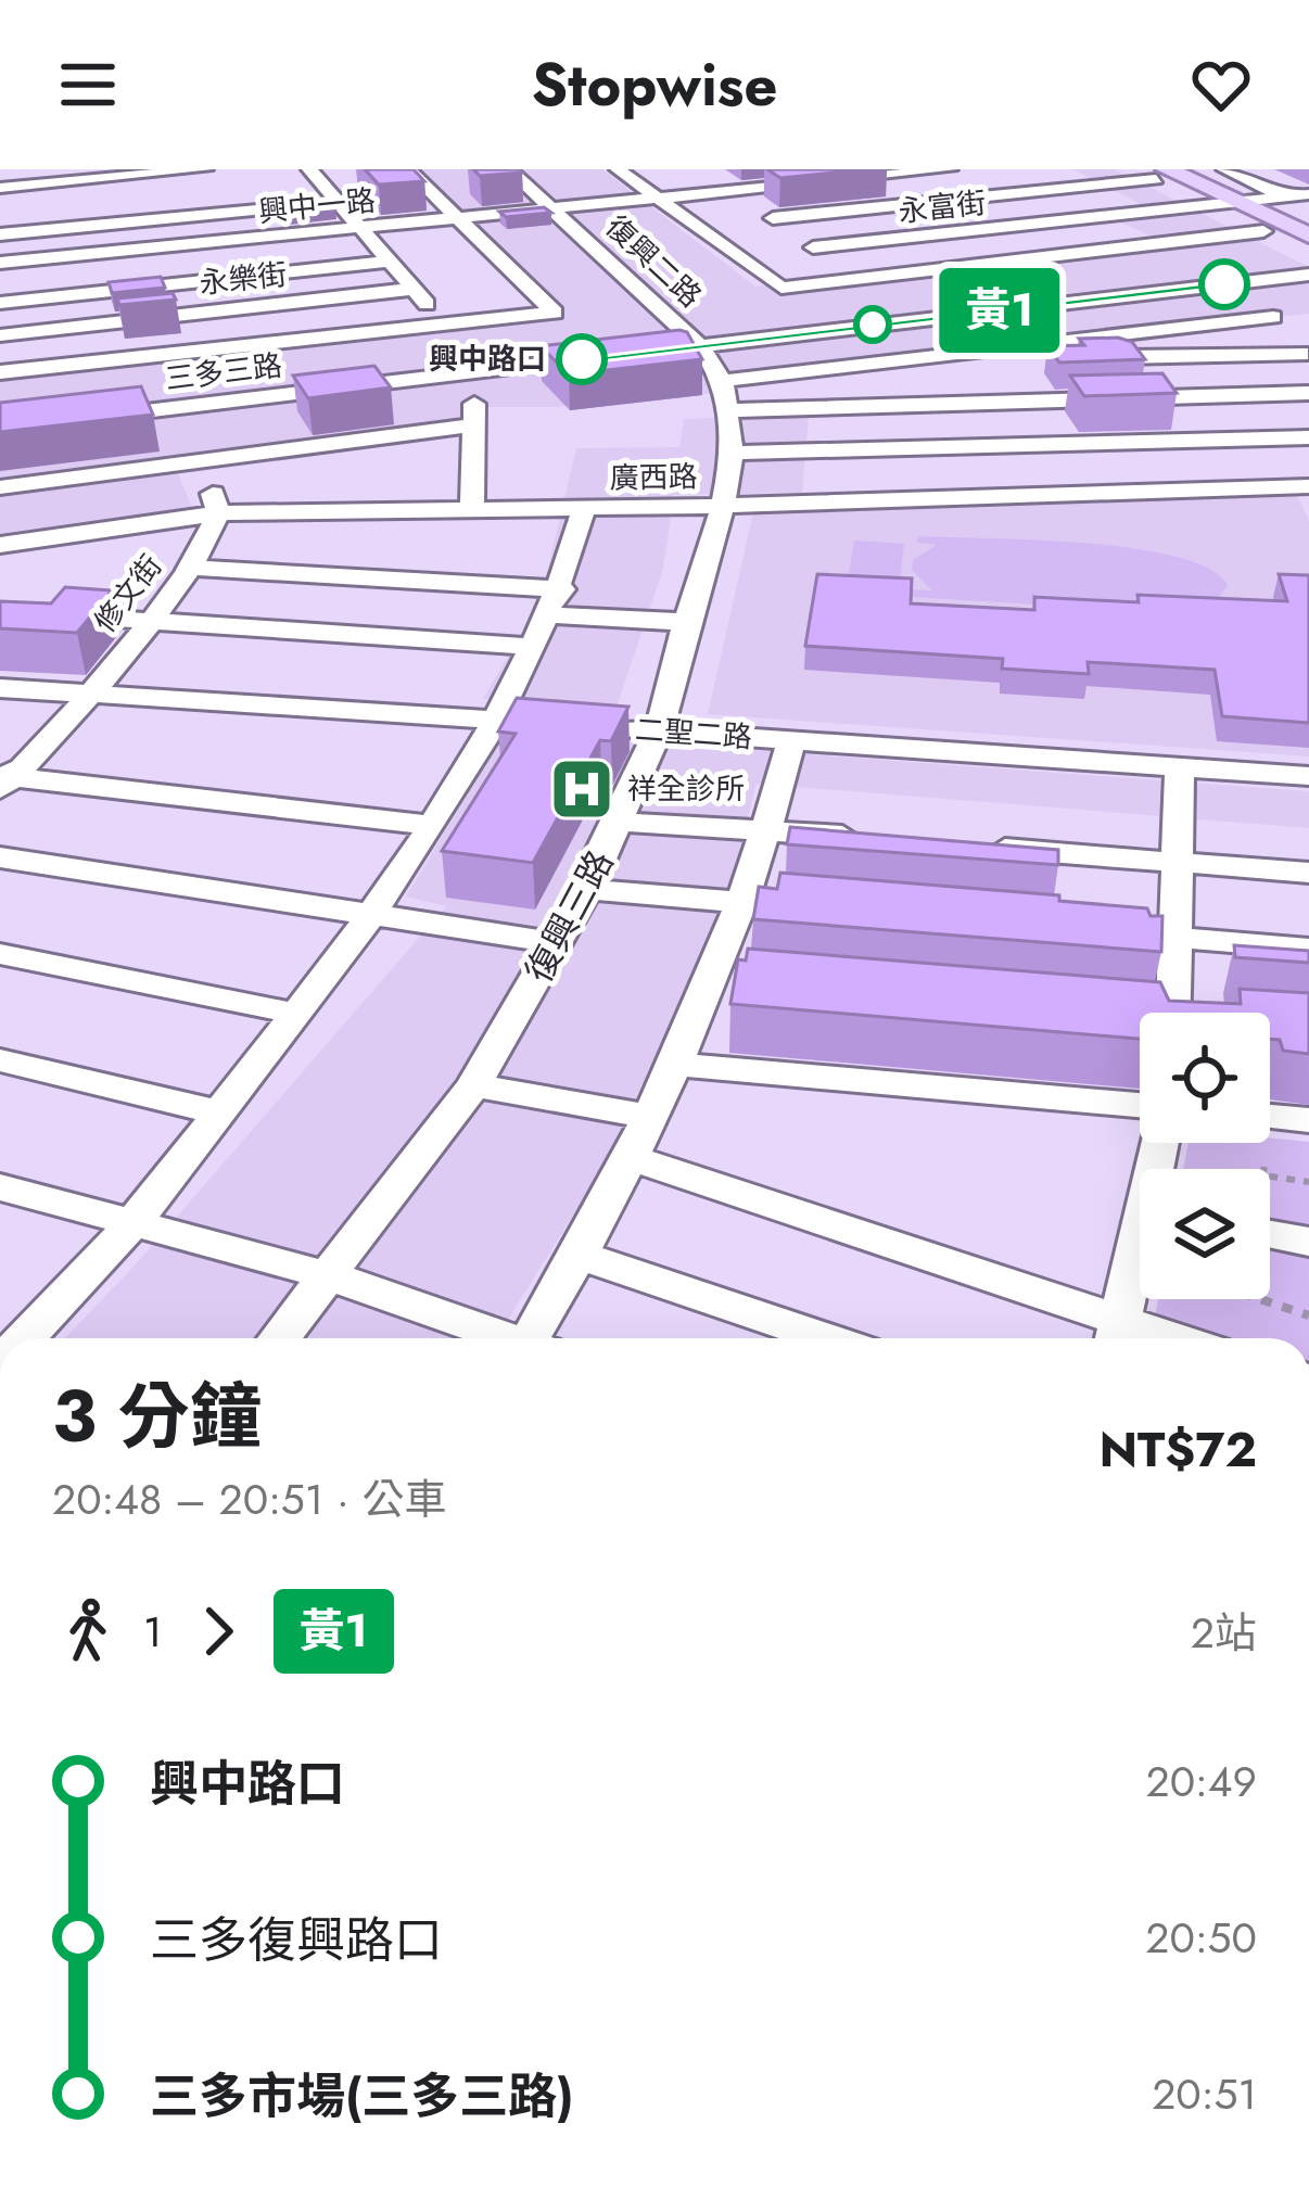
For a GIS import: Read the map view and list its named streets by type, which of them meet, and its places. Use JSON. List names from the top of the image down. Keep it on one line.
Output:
{"streets":{"street":["興中一路","永富街","復興二路","永樂街","三多三路","廣西路","修文街","二聖二路","復興三路"]},"crossings":[["興中一路","復興二路"],["廣西路","修文街"],["廣西路","復興三路"],["修文街","二聖二路"],["二聖二路","復興三路"]],"places":{"other":["興中路口"],"hospital":["祥全診所"]},"lines":["bus line 黃1"],"page":{"header":"Stopwise","on_map":"黃1","heading":["3 分鐘","20:48 – 20:51 · 公車","NT$72"],"legs":["1","黃1","2站"],"list":[{"name":"興中路口","value":"20:49"},{"name":"三多復興路口","value":"20:50"},{"name":"三多市場(三多三路)","value":"20:51"}]}}
